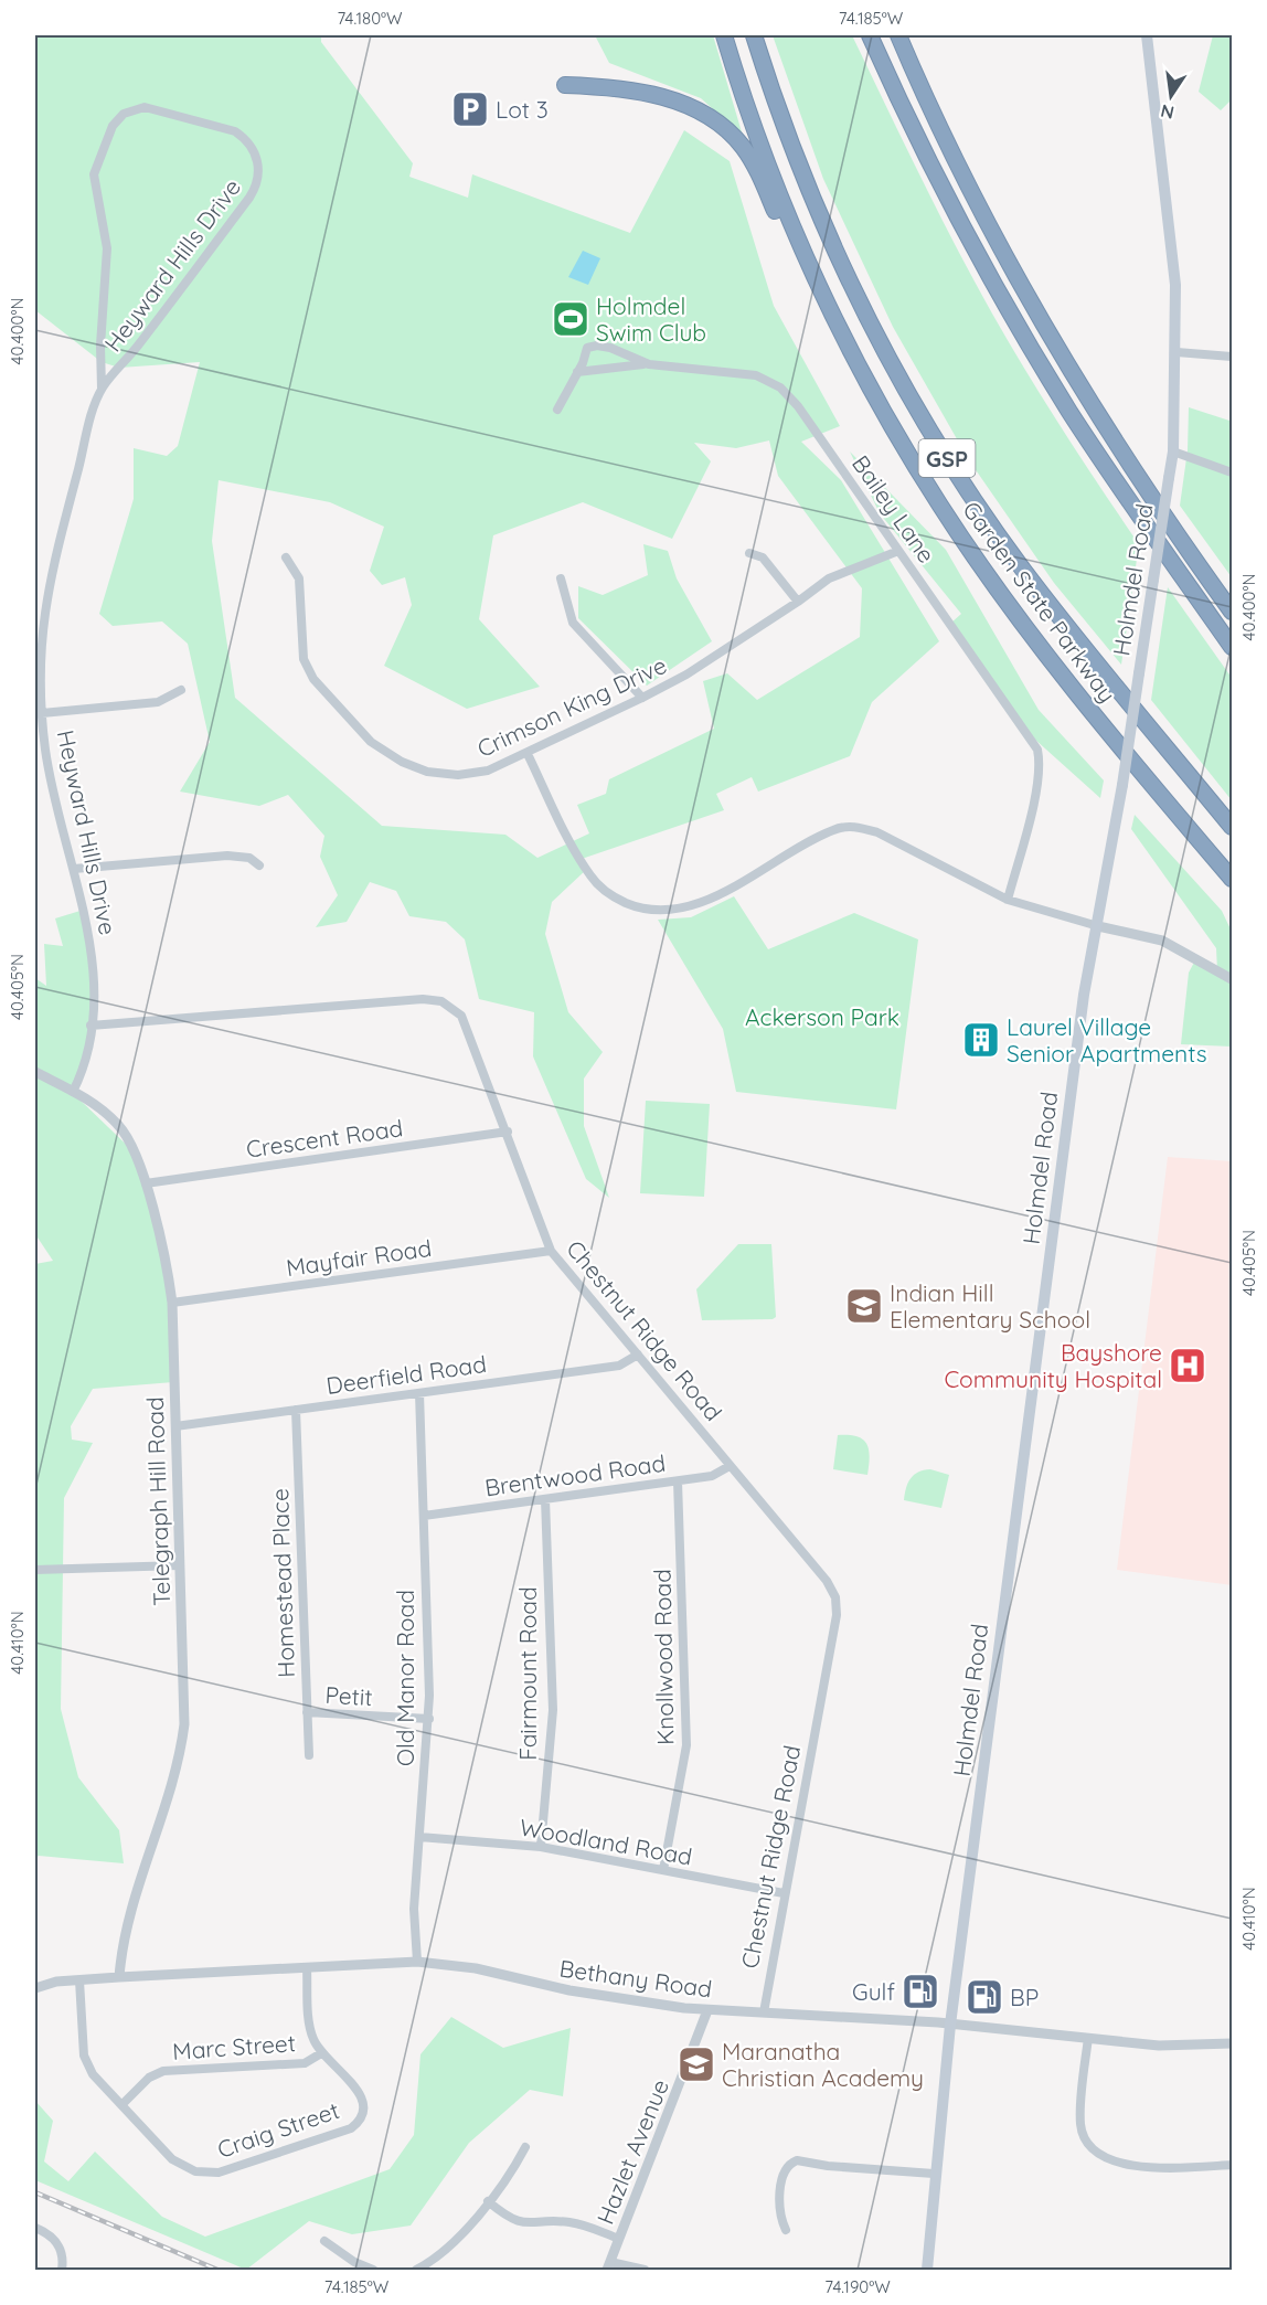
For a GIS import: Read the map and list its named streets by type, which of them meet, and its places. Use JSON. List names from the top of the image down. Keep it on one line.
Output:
{"streets":{"highway":["GSP","Garden State Parkway"],"main road":["Holmdel Road"],"street":["Heyward Hills Drive","Bailey Lane","Crimson King Drive","Crescent Road","Mayfair Road","Chestnut Ridge Road","Deerfield Road","Brentwood Road","Telegraph Hill Road","Homestead Place","Knollwood Road","Fairmount Road","Old Manor Road","Petit","Woodland Road","Bethany Road","Marc Street","Craig Street","Hazlet Avenue"]},"crossings":[["Heyward Hills Drive","Chestnut Ridge Road"],["Heyward Hills Drive","Telegraph Hill Road"],["Bailey Lane","Crimson King Drive"],["Holmdel Road","Bethany Road"],["Crescent Road","Chestnut Ridge Road"],["Crescent Road","Telegraph Hill Road"],["Mayfair Road","Chestnut Ridge Road"],["Mayfair Road","Telegraph Hill Road"],["Chestnut Ridge Road","Deerfield Road"],["Chestnut Ridge Road","Brentwood Road"],["Chestnut Ridge Road","Woodland Road"],["Chestnut Ridge Road","Bethany Road"],["Deerfield Road","Telegraph Hill Road"],["Deerfield Road","Homestead Place"],["Deerfield Road","Old Manor Road"],["Brentwood Road","Knollwood Road"],["Brentwood Road","Fairmount Road"],["Brentwood Road","Old Manor Road"],["Telegraph Hill Road","Bethany Road"],["Homestead Place","Petit"],["Knollwood Road","Woodland Road"],["Fairmount Road","Woodland Road"],["Old Manor Road","Petit"],["Old Manor Road","Woodland Road"],["Old Manor Road","Bethany Road"],["Bethany Road","Craig Street"],["Bethany Road","Hazlet Avenue"],["Marc Street","Craig Street"]],"parks":["Ackerson Park"],"places":{"parking":["Lot 3"],"sports":["Holmdel Swim Club"],"building":["Laurel Village Senior Apartments"],"school or university":["Indian Hill Elementary School","Maranatha Christian Academy"],"hospital":["Bayshore Community Hospital"],"fuel station":["Gulf","BP"]},"north":"bottom","coordinates":["74.180°W","74.185°W","40.400°N","40.405°N","40.410°N","74.190°W"]}
